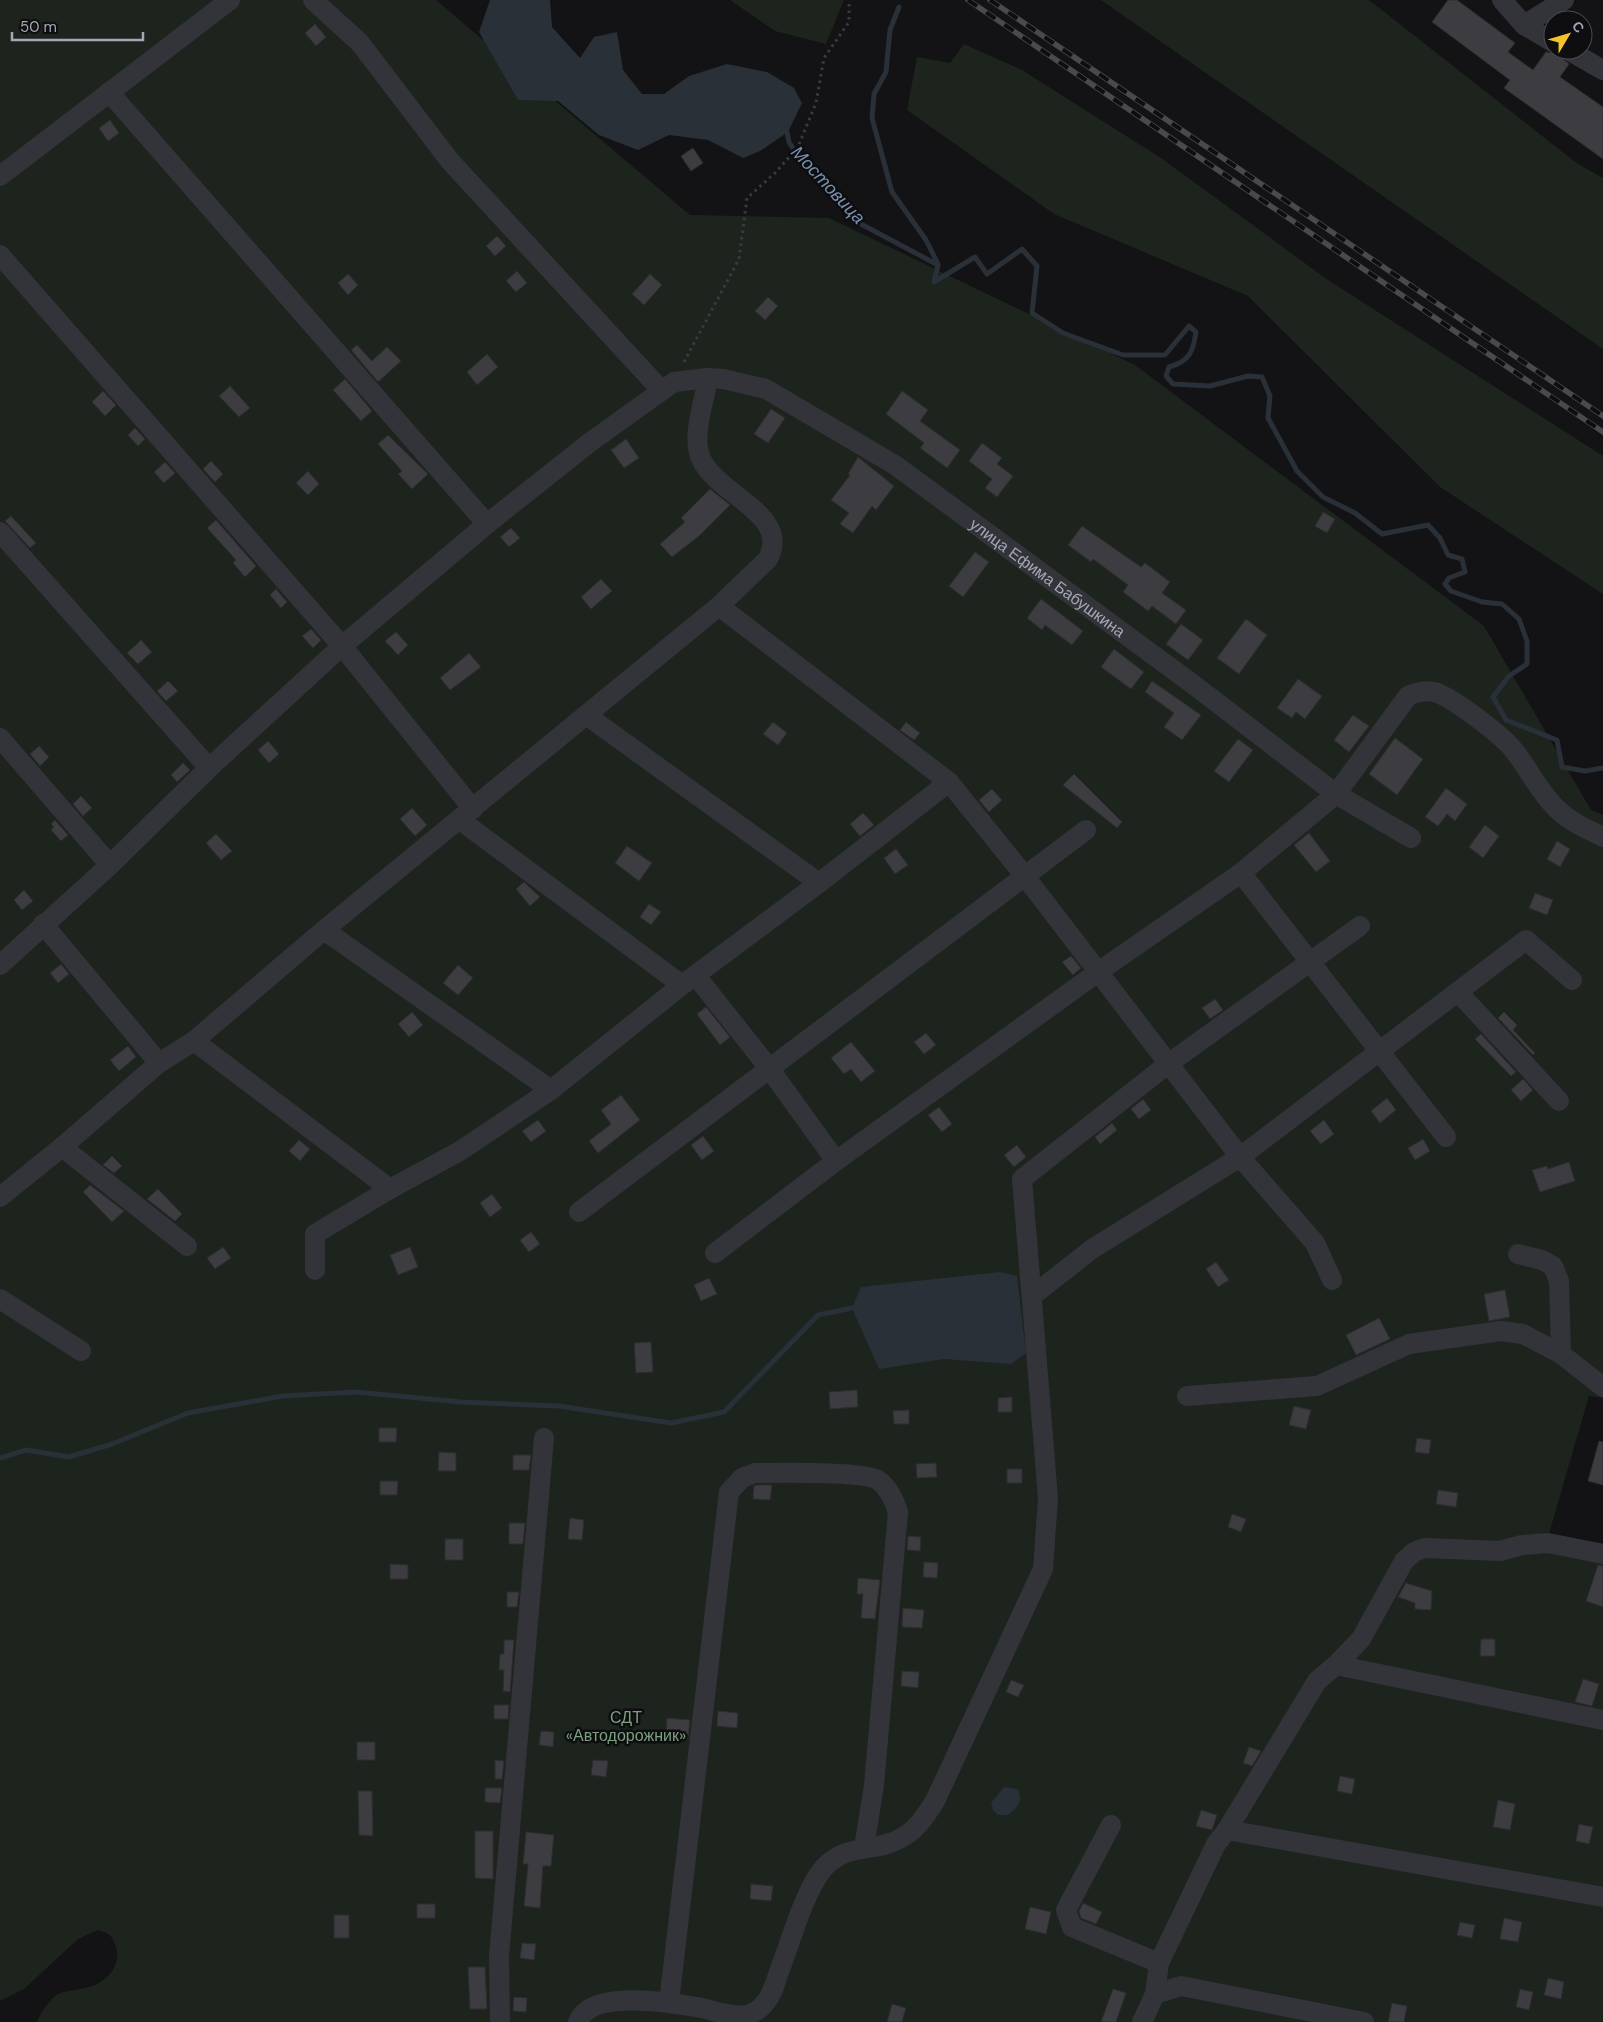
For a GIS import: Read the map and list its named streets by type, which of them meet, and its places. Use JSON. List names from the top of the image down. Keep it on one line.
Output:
{"streets":{"street":["улица Ефима Бабушкина"]},"water":["Мостовица"],"parks":["СДТ «Автодорожник»"],"scale_bar":"50 m","north":"top right"}
